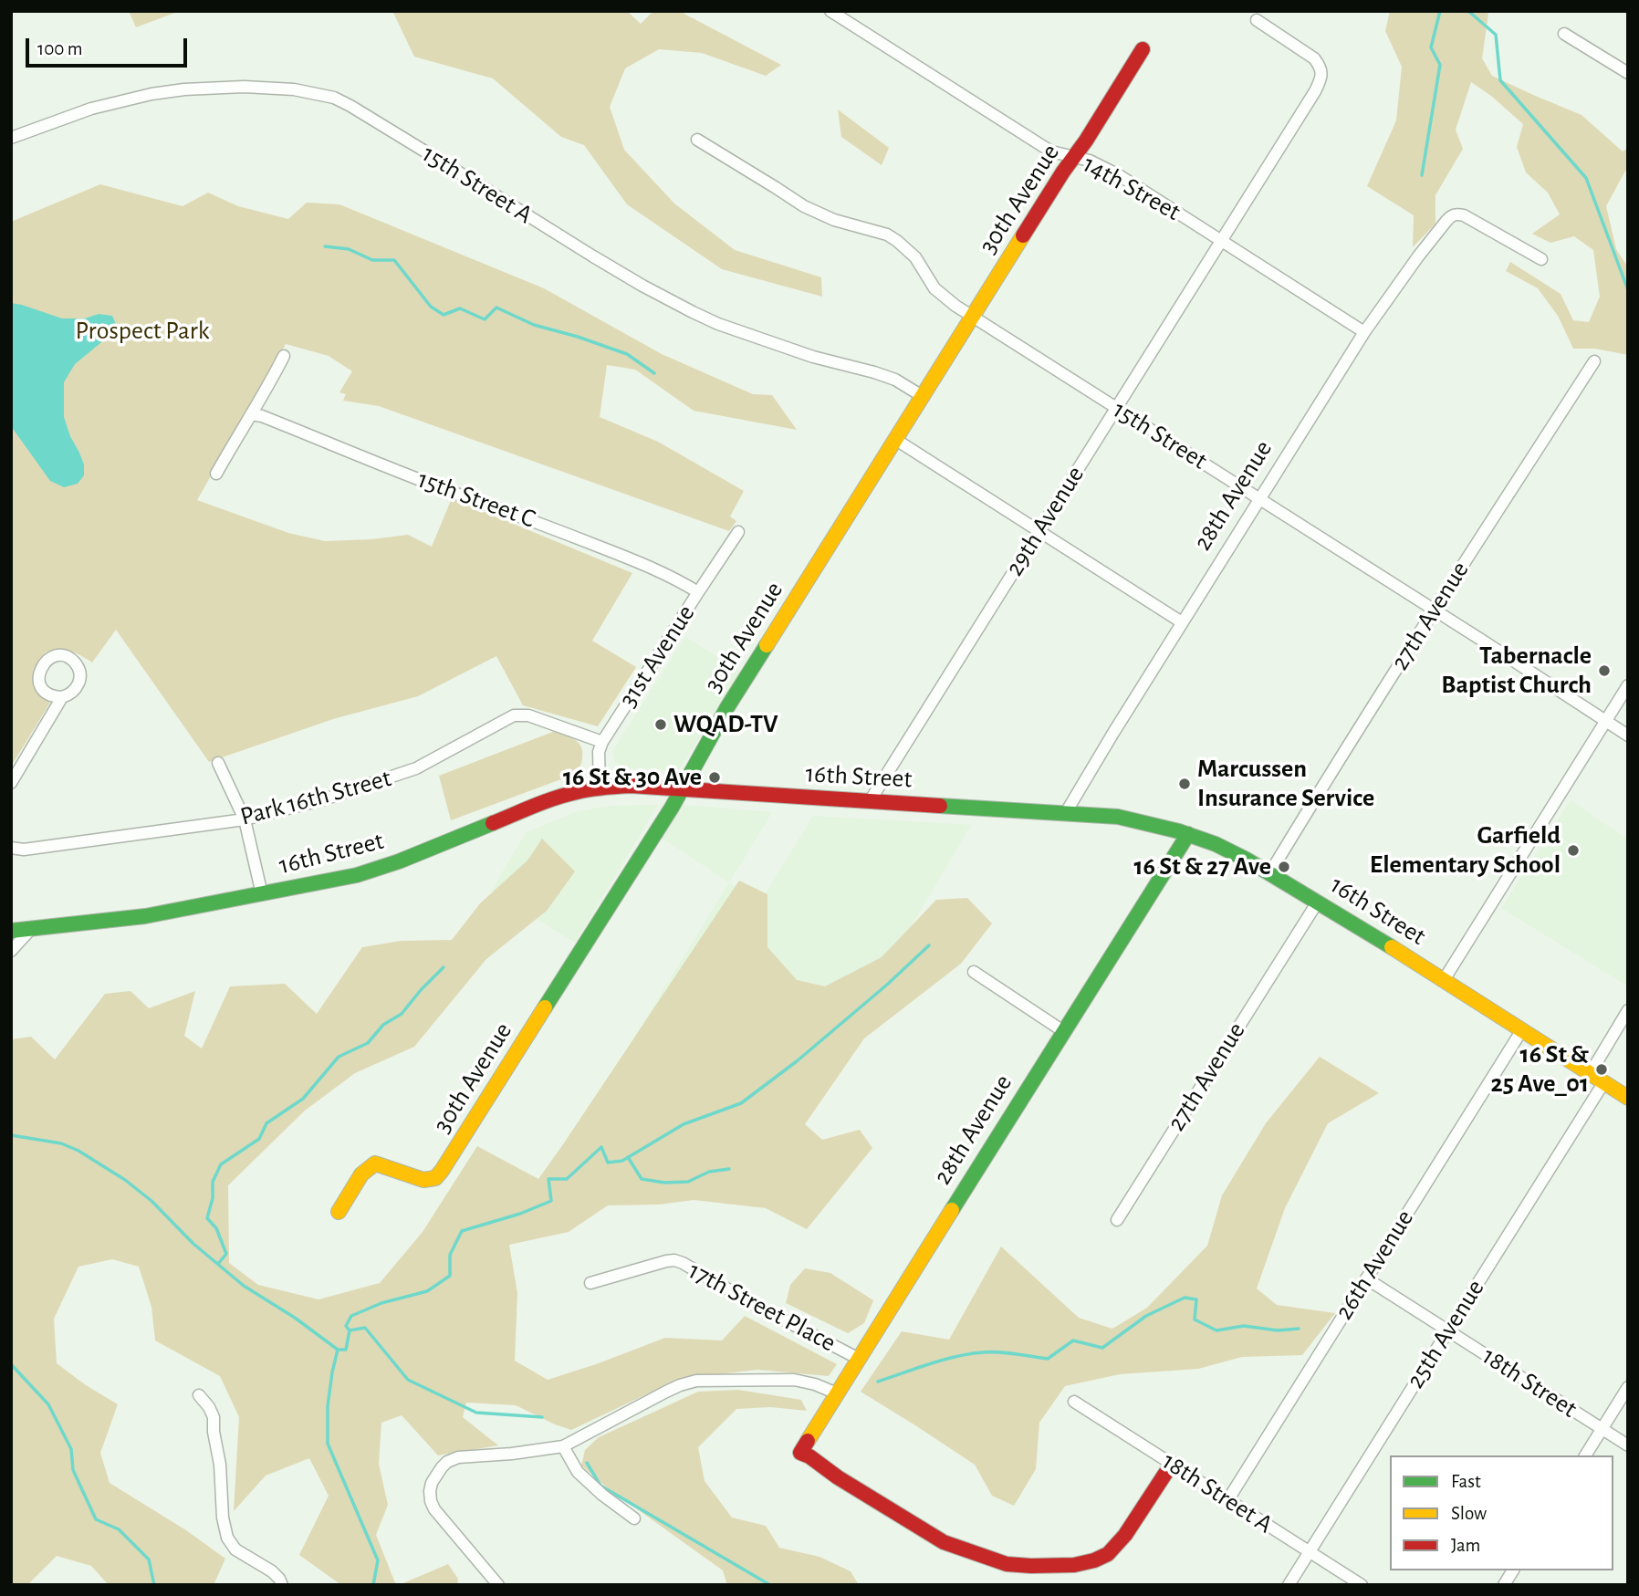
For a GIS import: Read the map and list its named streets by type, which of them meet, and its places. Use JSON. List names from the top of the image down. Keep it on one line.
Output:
{"streets":{"street":["15th Street A","14th Street","30th Avenue","15th Street","28th Avenue","15th Street C","29th Avenue","27th Avenue","31st Avenue","16th Street","Park 16th Street","26th Avenue","17th Street Place","25th Avenue","18th Street","18th Street A"]},"crossings":[["15th Street A","30th Avenue"],["14th Street","30th Avenue"],["14th Street","28th Avenue"],["14th Street","29th Avenue"],["30th Avenue","15th Street"],["30th Avenue","16th Street"],["15th Street","28th Avenue"],["15th Street","29th Avenue"],["15th Street","27th Avenue"],["28th Avenue","16th Street"],["28th Avenue","17th Street Place"],["28th Avenue","18th Street A"],["15th Street C","31st Avenue"],["29th Avenue","16th Street"],["27th Avenue","16th Street"],["31st Avenue","16th Street"],["31st Avenue","Park 16th Street"],["16th Street","26th Avenue"],["16th Street","25th Avenue"],["26th Avenue","18th Street"],["26th Avenue","18th Street A"],["25th Avenue","18th Street"],["25th Avenue","18th Street A"]],"parks":["Prospect Park"],"places":["Tabernacle Baptist Church","WQAD-TV","16 St & 30 Ave","Marcussen Insurance Service","Garfield Elementary School","16 St & 27 Ave","16 St & 25 Ave_01"],"legend":["Fast","Slow","Jam"],"scale_bar":"100 m"}
